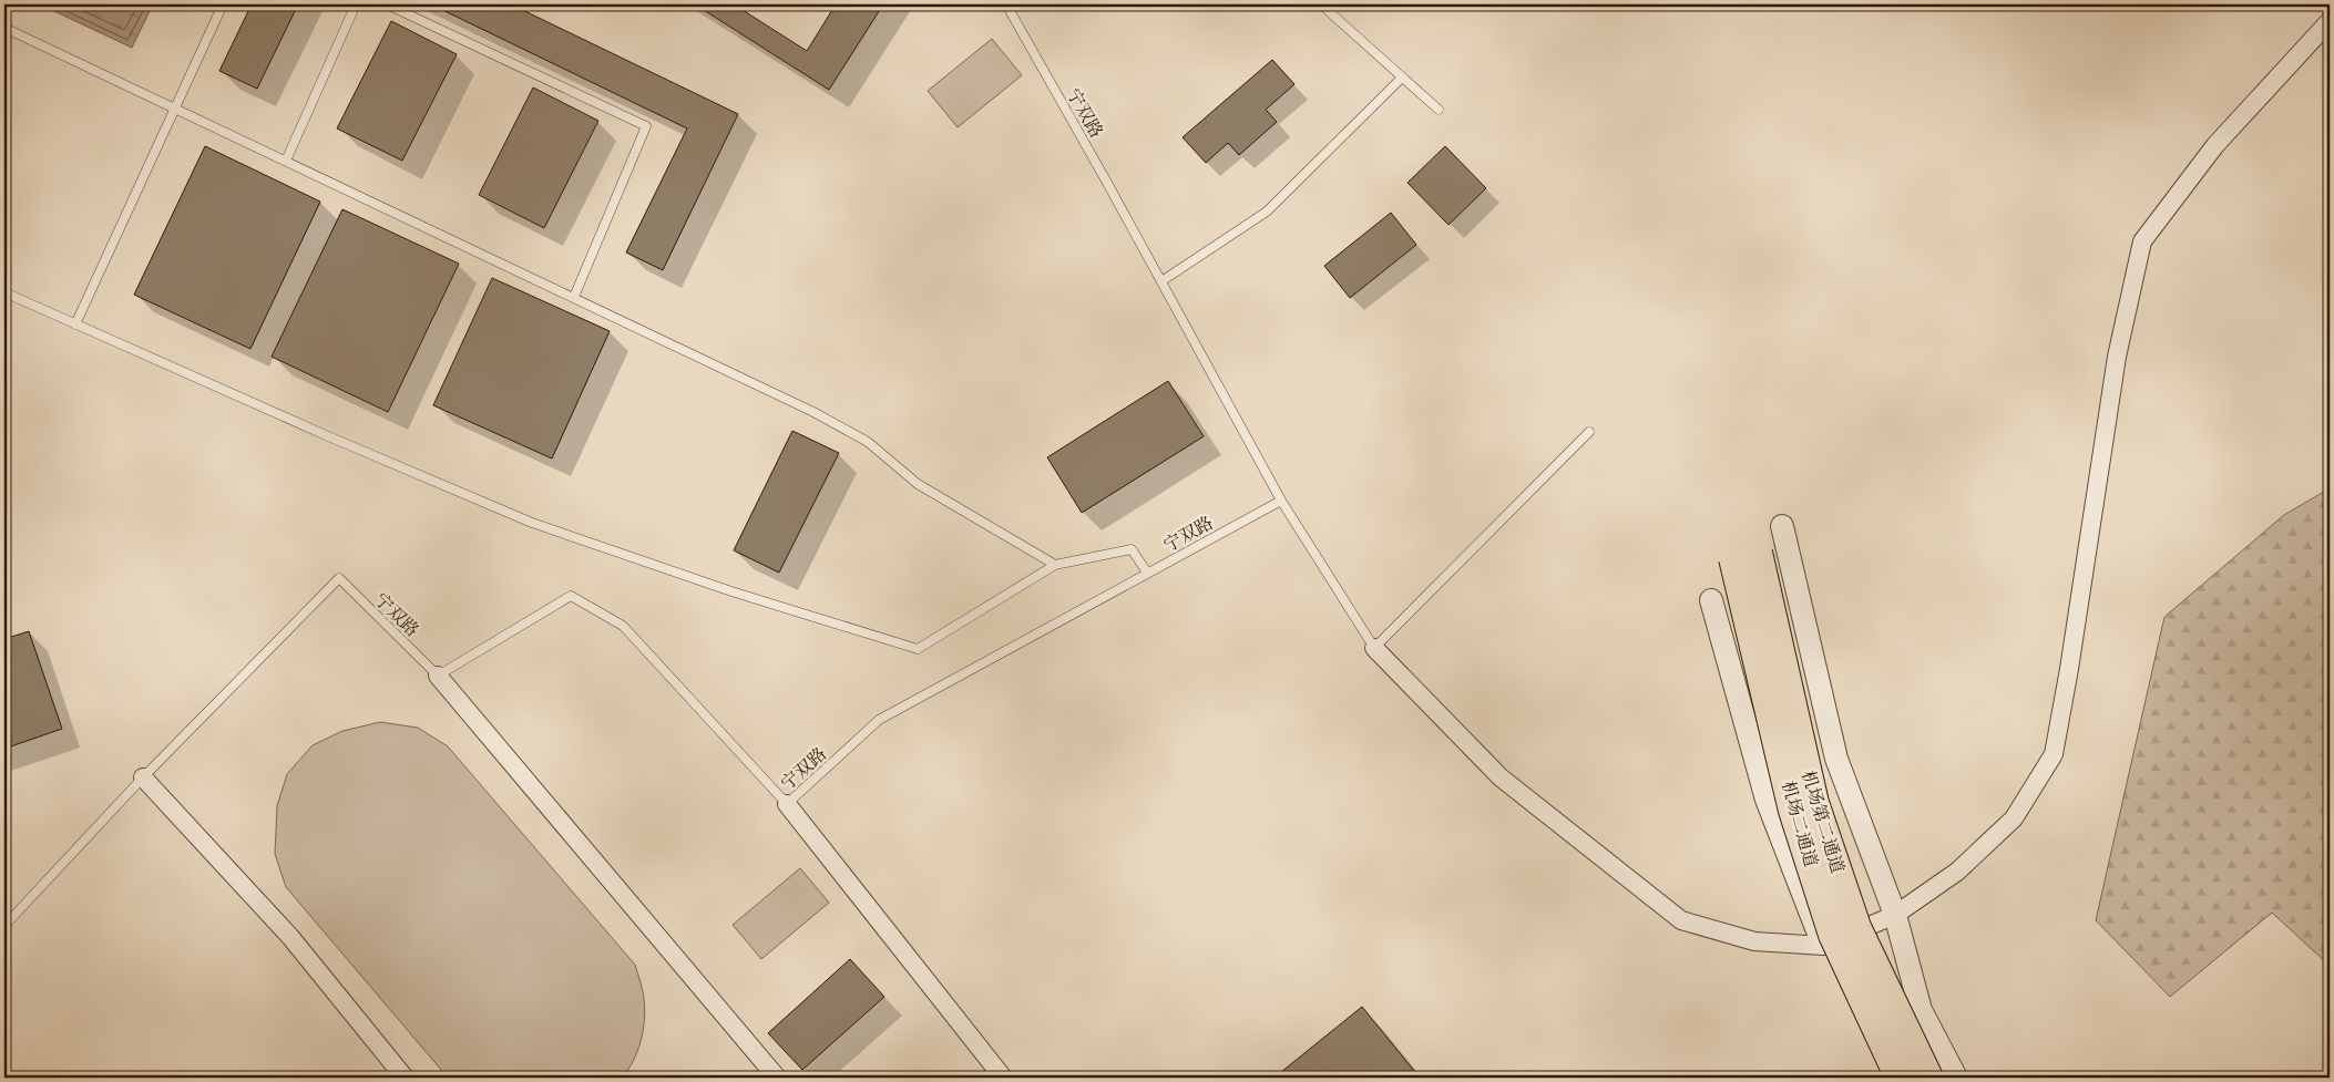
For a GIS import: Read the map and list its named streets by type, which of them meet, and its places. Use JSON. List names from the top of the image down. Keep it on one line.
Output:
{"streets":{"highway":["机场第二通道","机场二通道"],"lane":["宁双路"]},"crossings":[["机场第二通道","机场二通道"]]}
